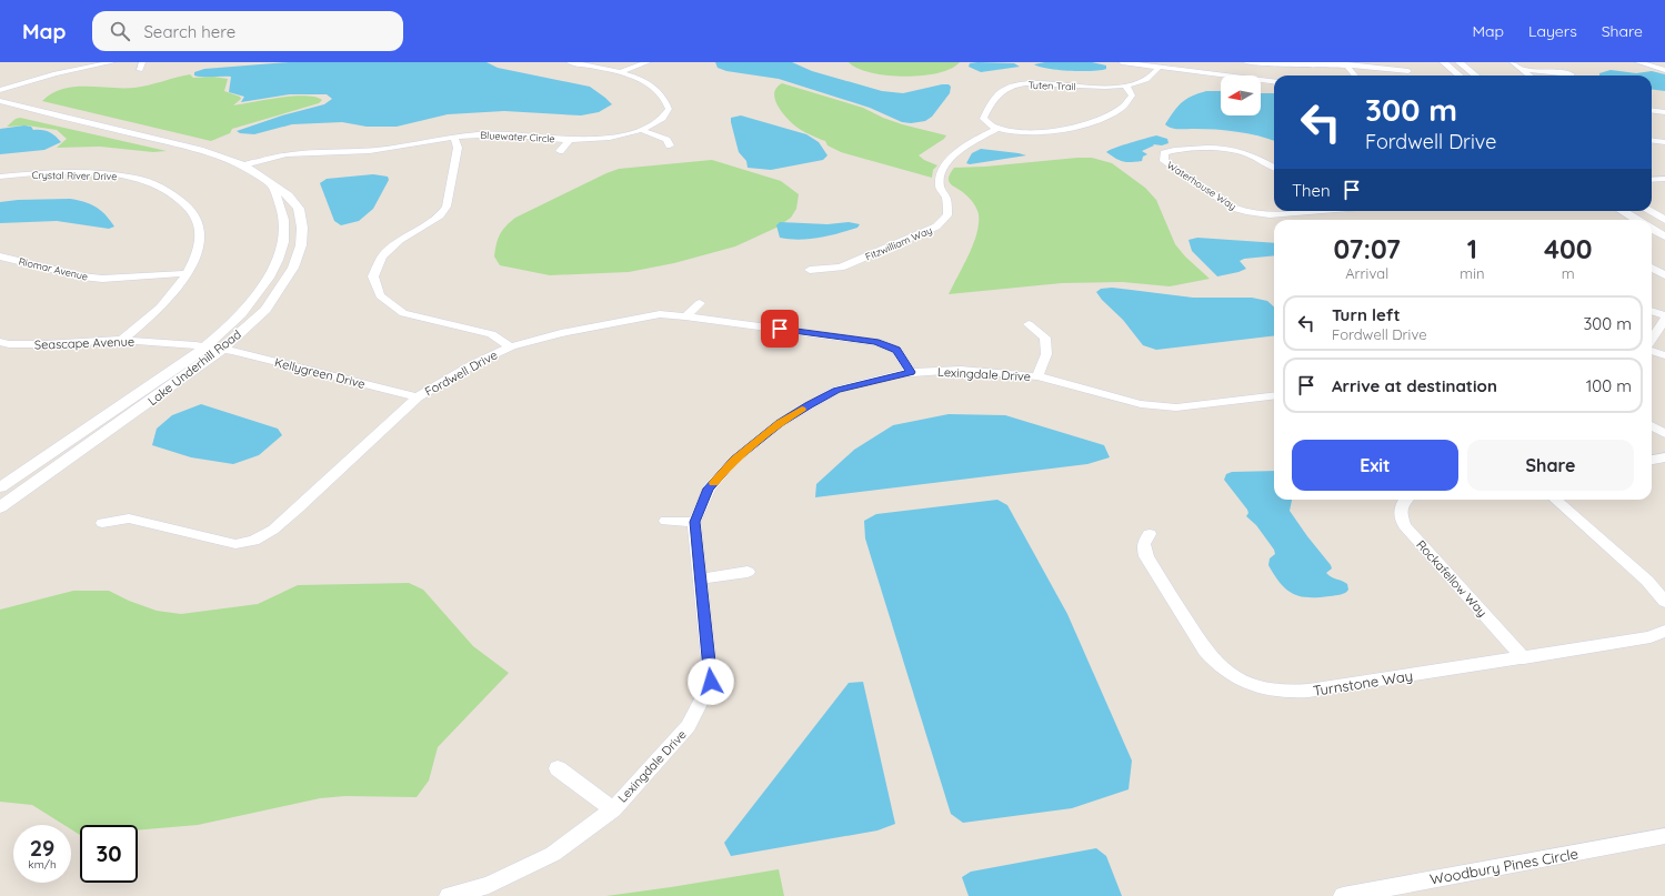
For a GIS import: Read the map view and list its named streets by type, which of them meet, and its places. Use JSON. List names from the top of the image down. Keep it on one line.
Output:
{"streets":{"street":["Tuten Trail","Bluewater Circle","Crystal River Drive","Waterhouse Way","Fitzwilliam Way","Riomar Avenue","Seascape Avenue","Lake Underhill Road","Kellygreen Drive","Fordwell Drive","Lexingdale Drive","Rockafellow Way","Turnstone Way","Woodbury Pines Circle"]},"crossings":[["Tuten Trail","Fitzwilliam Way"],["Bluewater Circle","Lake Underhill Road"],["Crystal River Drive","Riomar Avenue"],["Crystal River Drive","Seascape Avenue"],["Seascape Avenue","Lake Underhill Road"],["Seascape Avenue","Kellygreen Drive"],["Lake Underhill Road","Kellygreen Drive"],["Kellygreen Drive","Fordwell Drive"],["Fordwell Drive","Lexingdale Drive"],["Rockafellow Way","Turnstone Way"]],"north":"left","page":{"header":"Map","search":"Search here","nav":["Map","Layers","Share"],"turn":["300 m","Fordwell Drive"],"then":"Then","eta":["07:07","Arrival","1","min","400","m"],"list":[{"name":"Turn left","note":"Fordwell Drive","value":"300 m"},{"name":"Arrive at destination","value":"100 m"}],"buttons":["Exit","Share"],"speed":"29 km/h","limit":"30"}}
